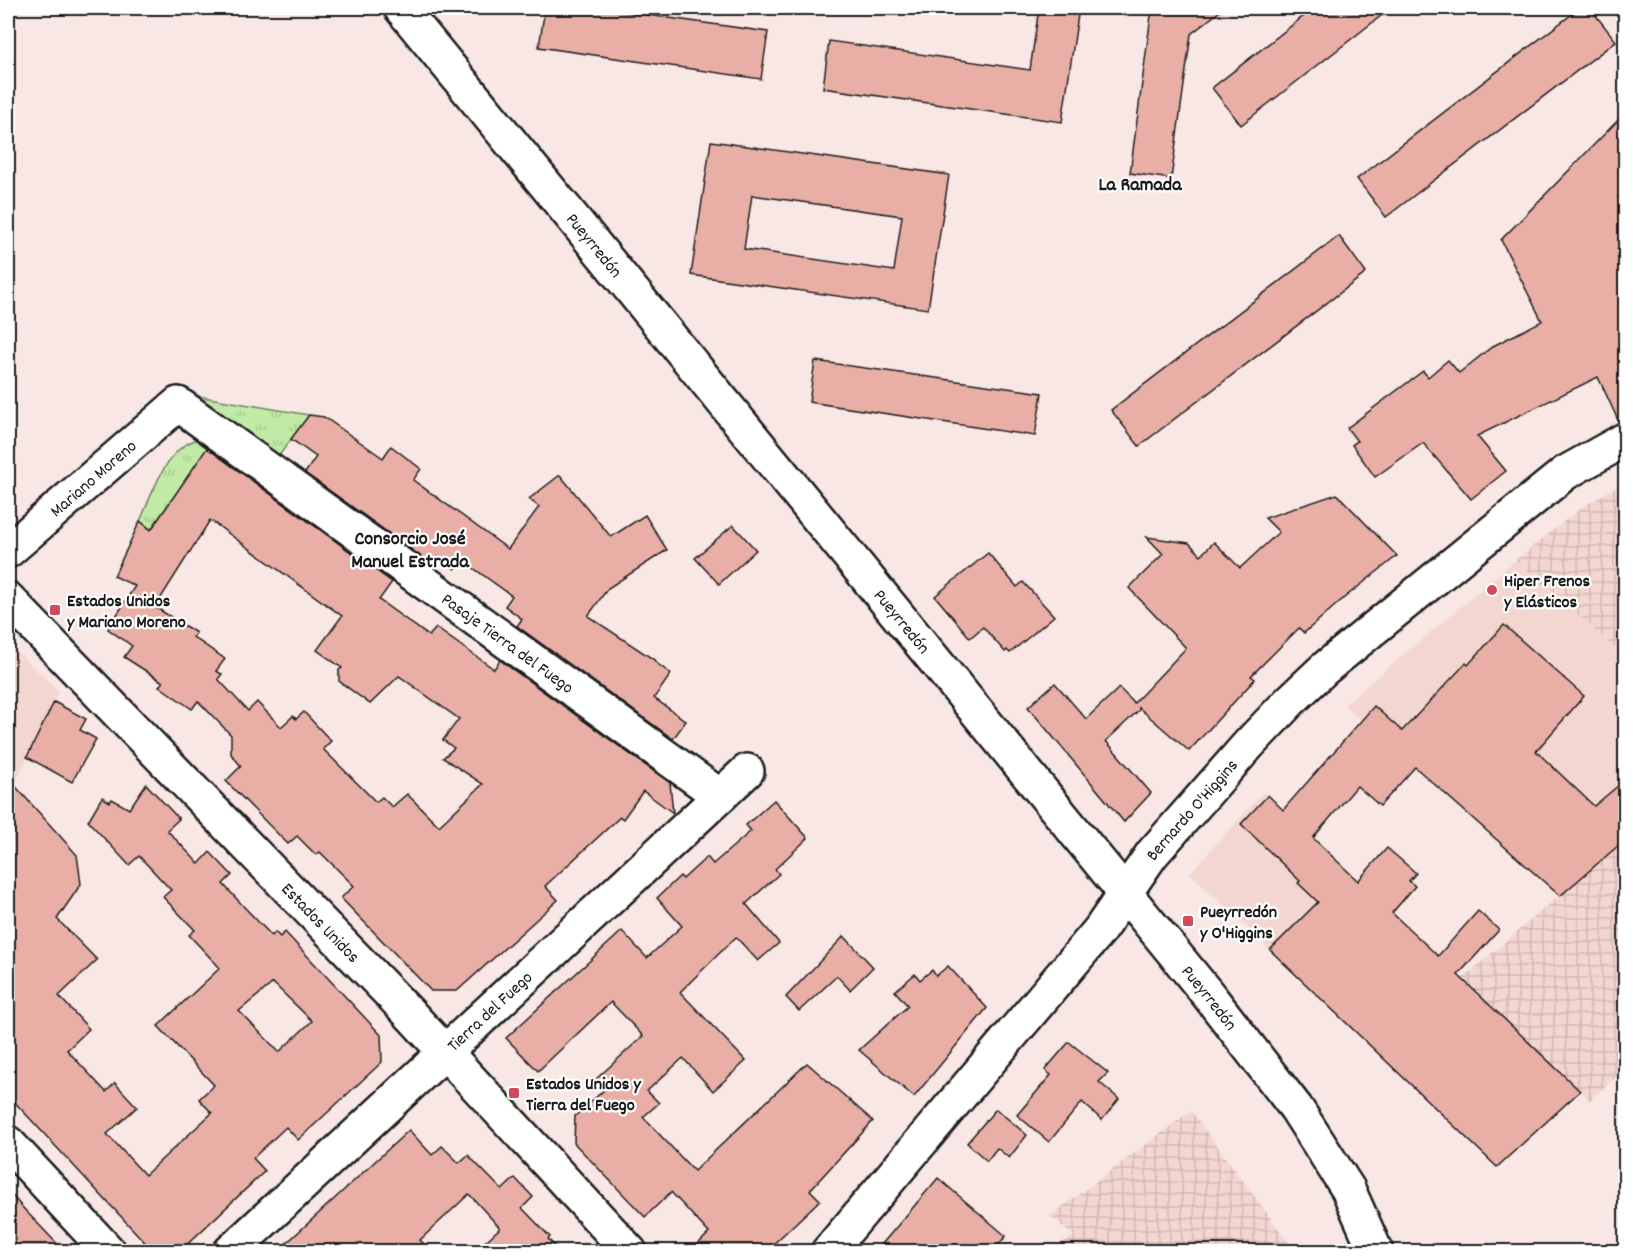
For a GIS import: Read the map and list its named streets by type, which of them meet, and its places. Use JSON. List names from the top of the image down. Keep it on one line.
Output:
{"streets":{"street":["Pueyrredón","Mariano Moreno","Pasaje Tierra del Fuego","Bernardo O'Higgins","Estados Unidos","Tierra del Fuego"]},"crossings":[["Pueyrredón","Bernardo O'Higgins"],["Mariano Moreno","Pasaje Tierra del Fuego"],["Pasaje Tierra del Fuego","Tierra del Fuego"],["Estados Unidos","Tierra del Fuego"]],"districts":["La Ramada","Consorcio José Manuel Estrada"],"places":{"other":["Hiper Frenos y Elásticos"],"transit":["Estados Unidos y Mariano Moreno","Pueyrredón y O'Higgins","Estados Unidos y Tierra del Fuego"]}}
